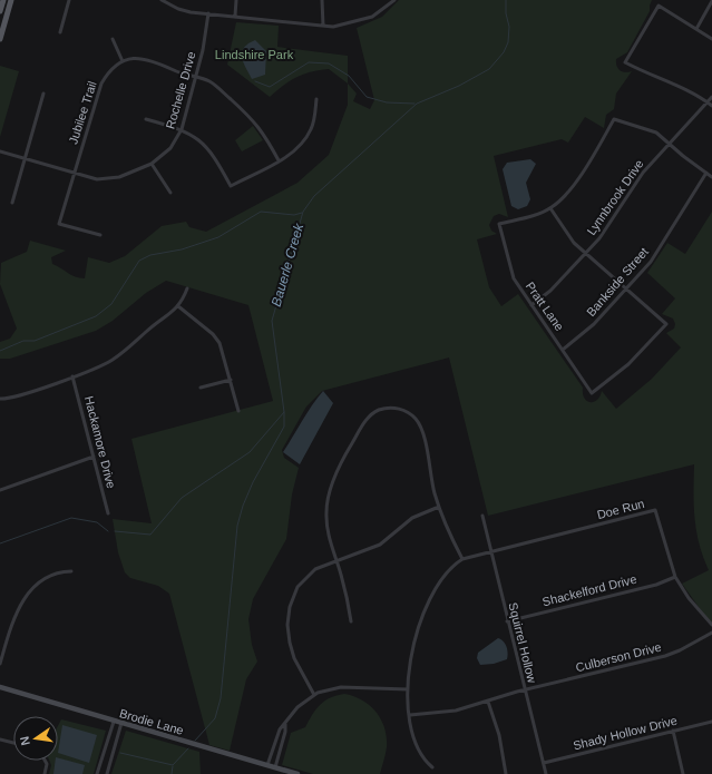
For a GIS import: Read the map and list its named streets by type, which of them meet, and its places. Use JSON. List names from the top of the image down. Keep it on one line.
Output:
{"streets":{"main road":["Brodie Lane"],"street":["Rochelle Drive","Jubilee Trail","Lynnbrook Drive","Bankside Street","Pratt Lane","Hackamore Drive","Doe Run","Shackelford Drive","Squirrel Hollow","Culberson Drive","Shady Hollow Drive"]},"crossings":[["Rochelle Drive","Jubilee Trail"],["Lynnbrook Drive","Pratt Lane"],["Bankside Street","Pratt Lane"],["Doe Run","Shackelford Drive"],["Doe Run","Squirrel Hollow"],["Shackelford Drive","Squirrel Hollow"],["Squirrel Hollow","Culberson Drive"],["Squirrel Hollow","Shady Hollow Drive"]],"water":["Bauerle Creek"],"parks":["Lindshire Park"],"north":"left"}
